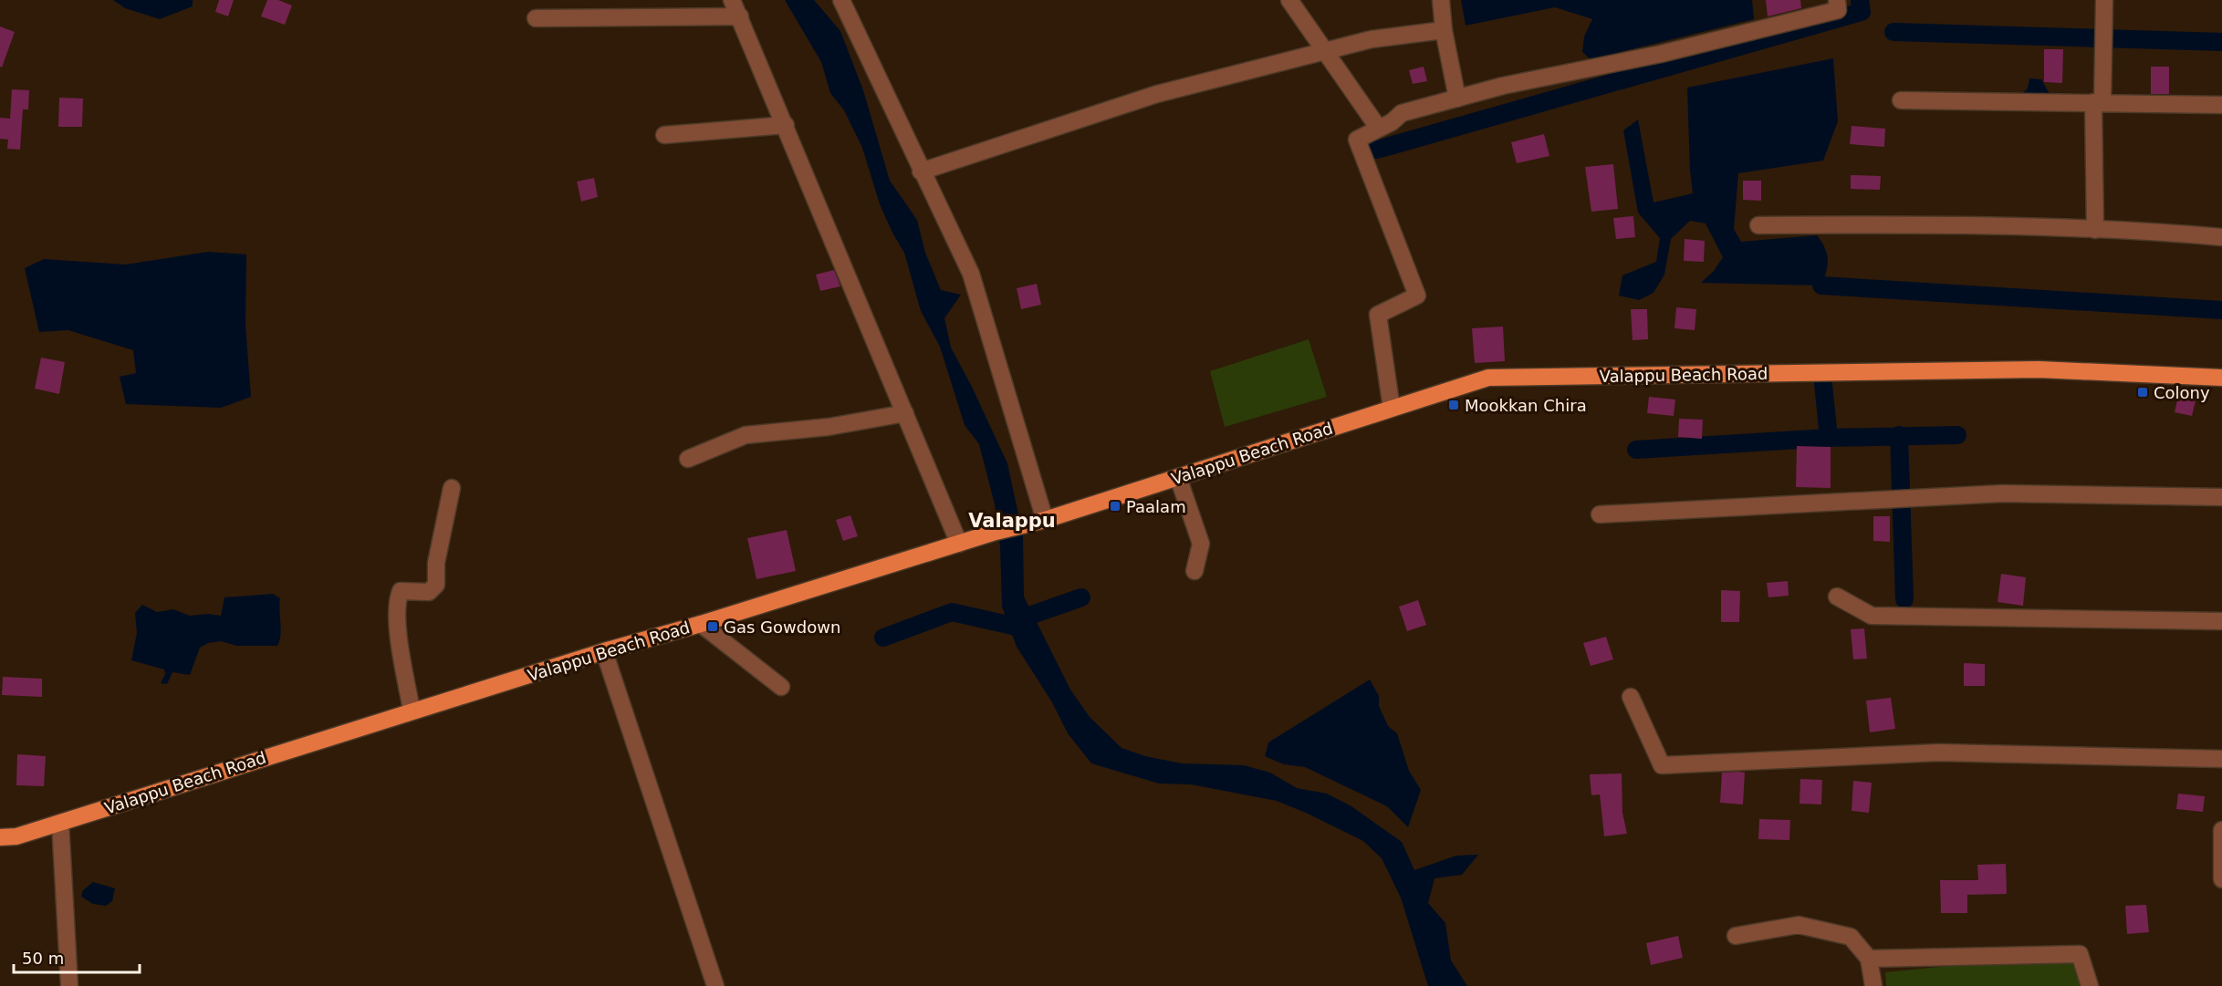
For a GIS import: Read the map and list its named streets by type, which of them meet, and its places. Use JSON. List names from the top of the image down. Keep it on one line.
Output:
{"streets":{"main road":["Valappu Beach Road"]},"districts":["Valappu"],"places":{"transit":["Colony","Mookkan Chira","Paalam","Gas Gowdown"]},"scale_bar":"50 m"}
